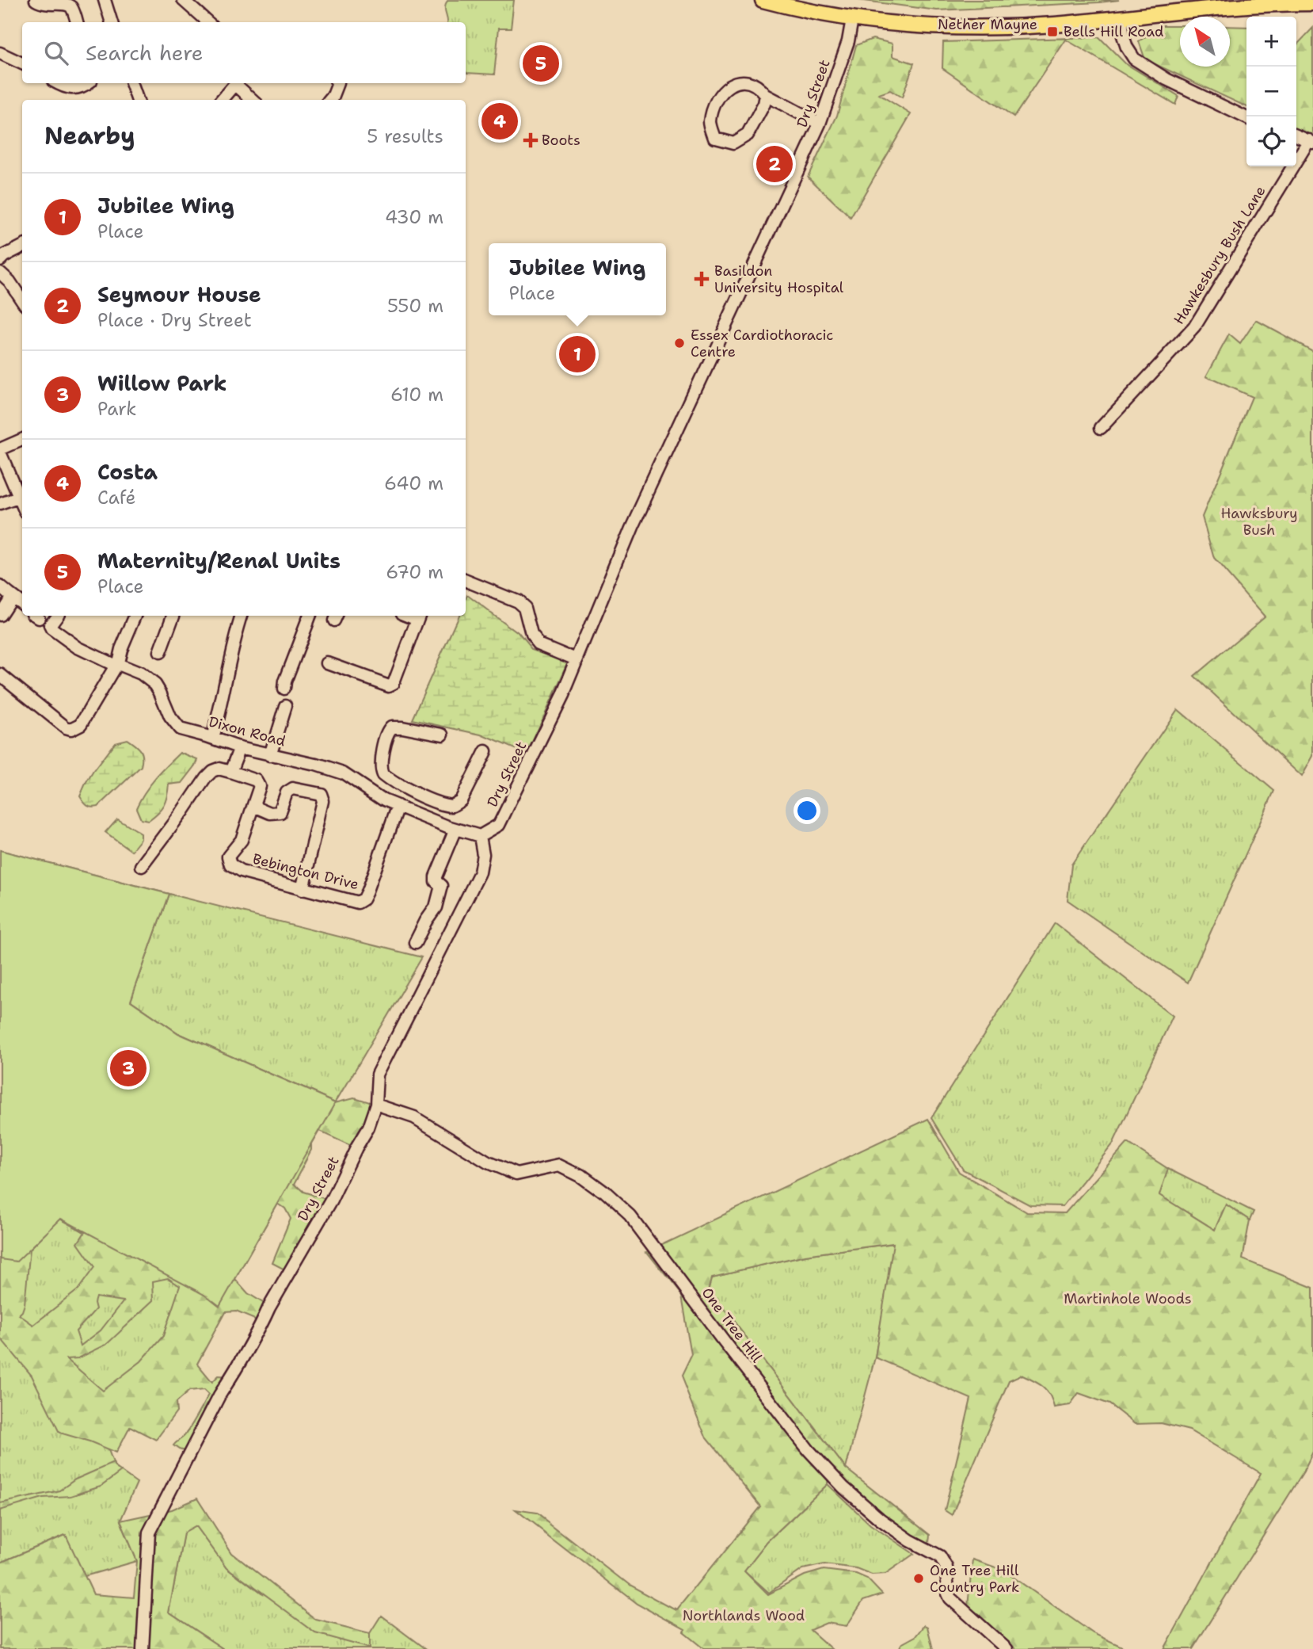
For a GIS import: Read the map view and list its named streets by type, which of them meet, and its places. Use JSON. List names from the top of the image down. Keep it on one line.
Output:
{"streets":{"main road":["Nether Mayne"],"street":["Dry Street","Hawkesbury Bush Lane","Dixon Road","Bebington Drive","One Tree Hill"]},"crossings":[["Nether Mayne","Dry Street"],["Dry Street","Dixon Road"],["Dry Street","One Tree Hill"],["Dixon Road","Bebington Drive"]],"parks":["Hawksbury Bush","Martinhole Woods","Northlands Wood"],"places":{"transit":["Bells Hill Road"],"health":["Boots","Basildon University Hospital"],"other":["Essex Cardiothoracic Centre","One Tree Hill Country Park"]},"north":"top left","page":{"map_buttons":["+","−"],"search":"Search here","pins":["5","4","2","1","3"],"heading":["Nearby","5 results"],"list":[{"mark":"1","name":"Jubilee Wing","note":"Place","value":"430 m"},{"mark":"2","name":"Seymour House","note":"Place · Dry Street","value":"550 m"},{"mark":"3","name":"Willow Park","note":"Park","value":"610 m"},{"mark":"4","name":"Costa","note":"Café","value":"640 m"},{"mark":"5","name":"Maternity/Renal Units","note":"Place","value":"670 m"}],"popup":["Jubilee Wing","Place"]}}
